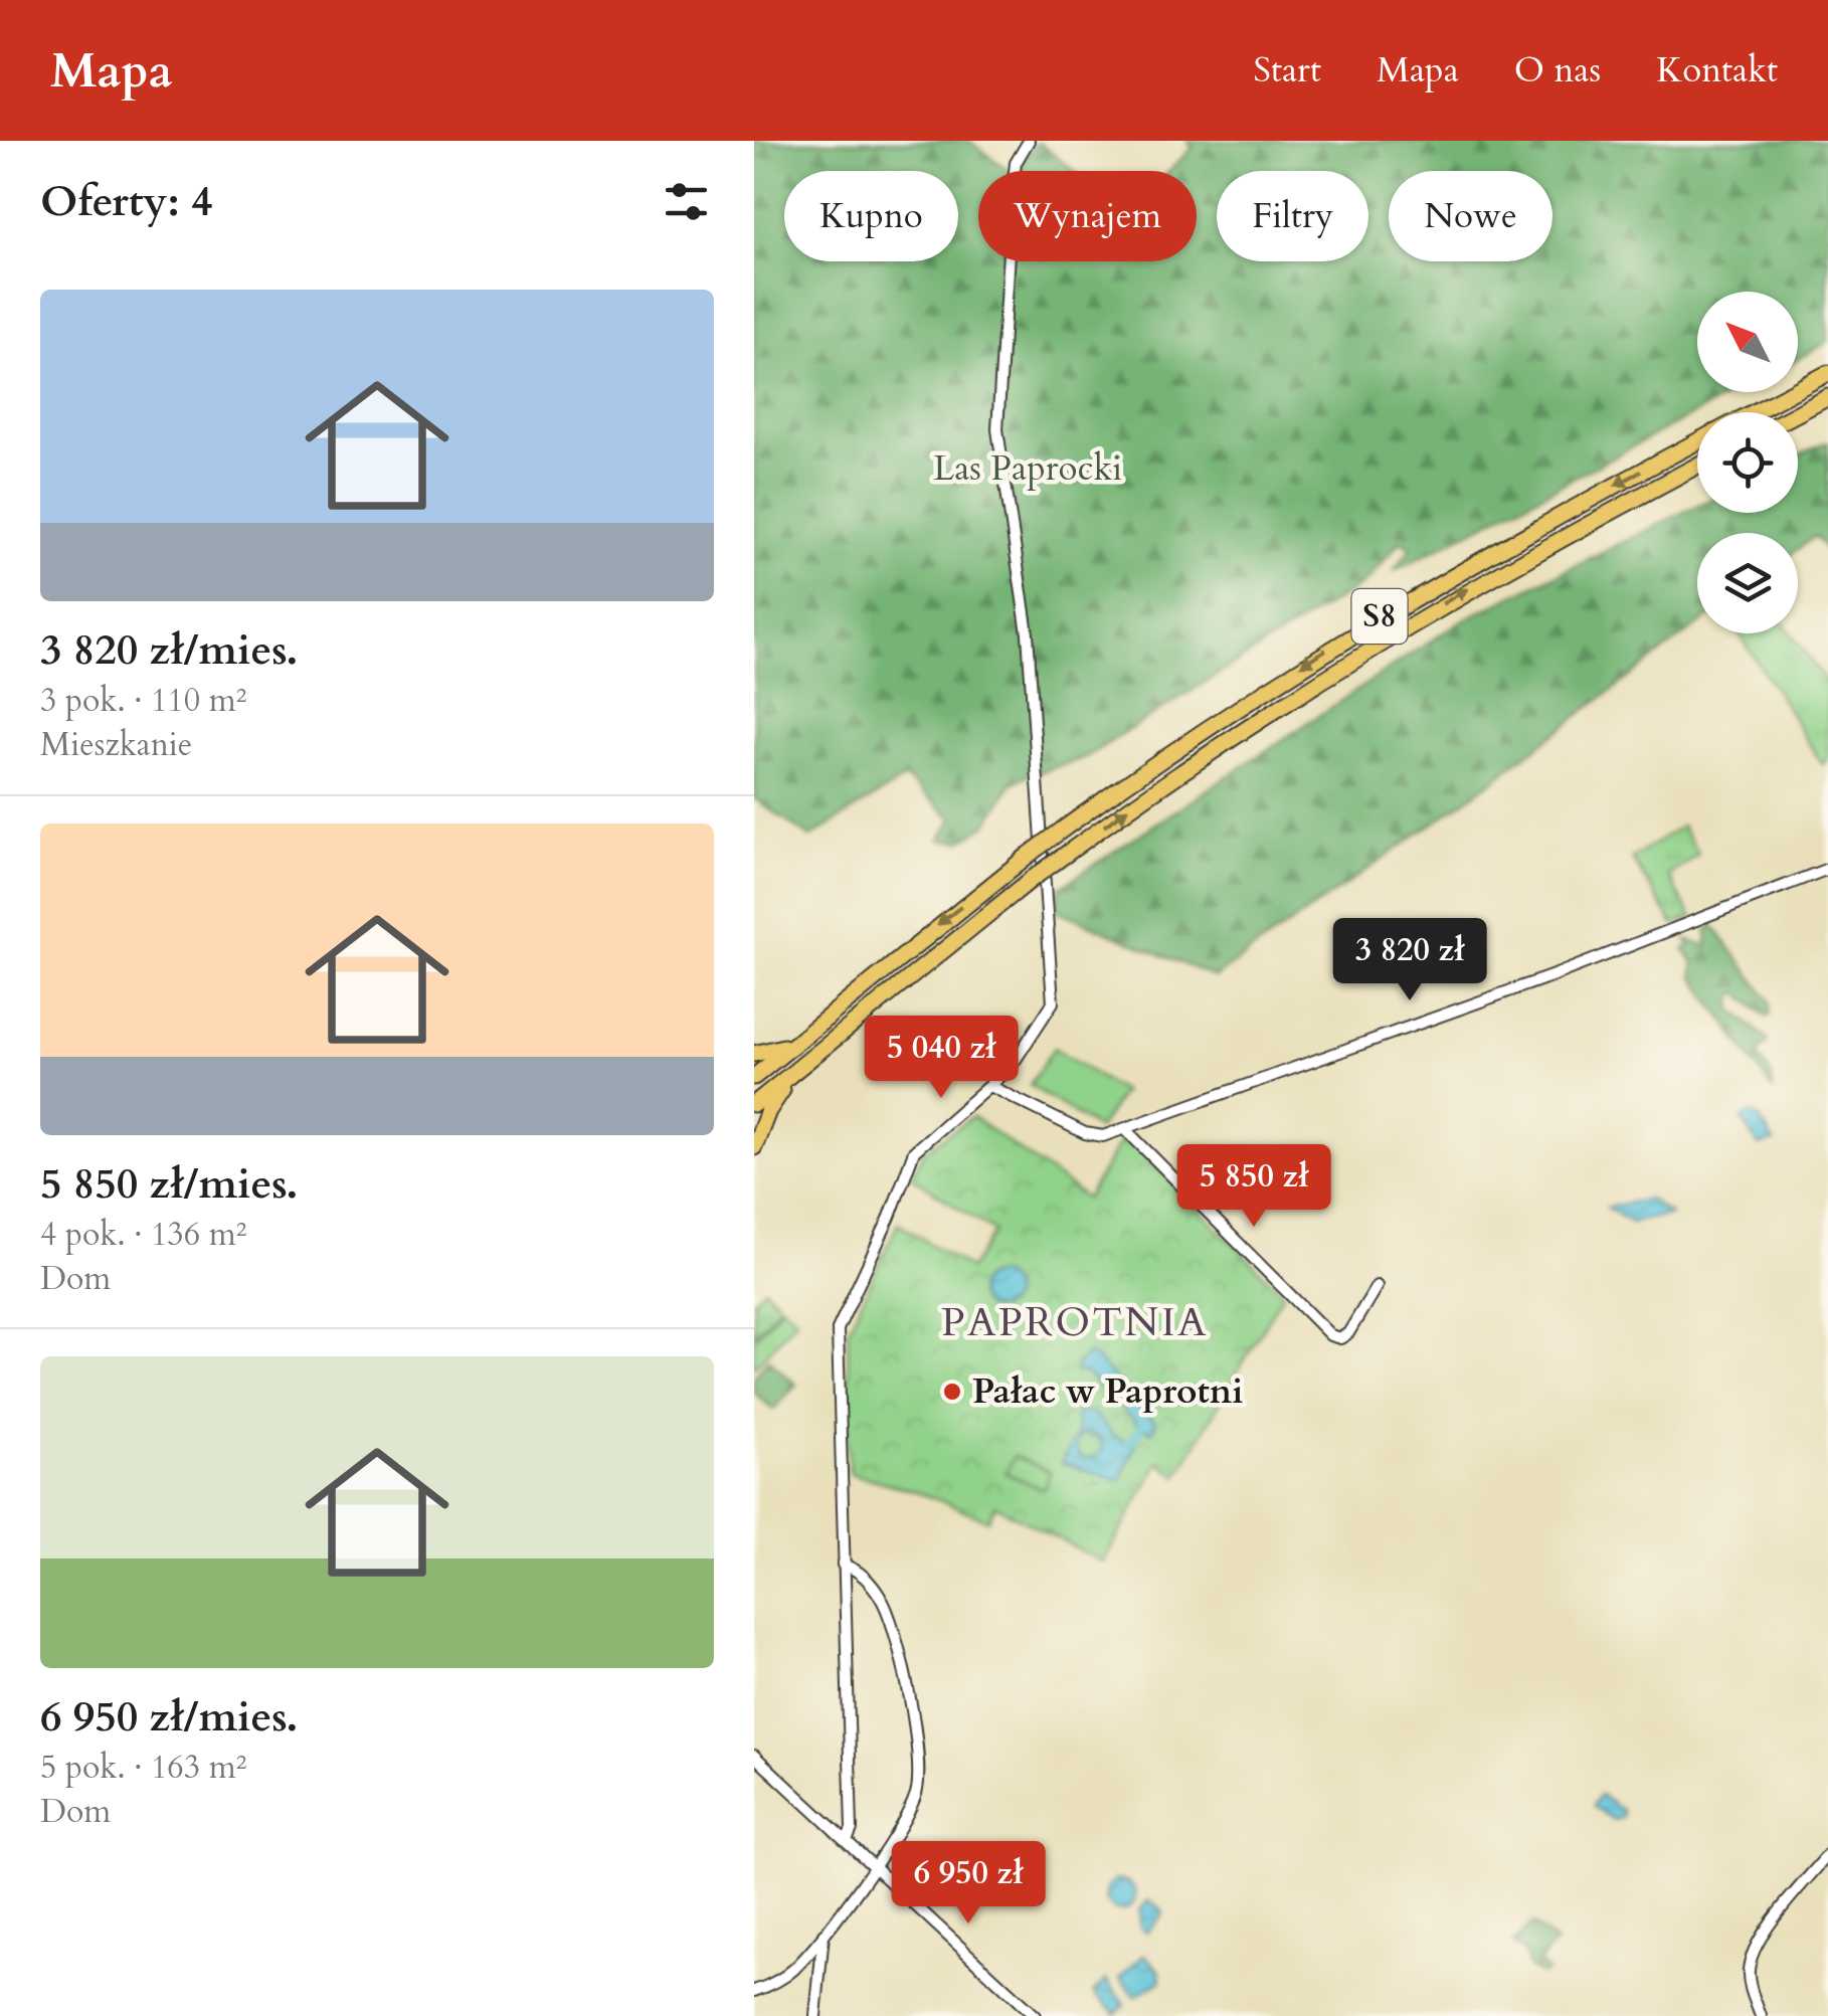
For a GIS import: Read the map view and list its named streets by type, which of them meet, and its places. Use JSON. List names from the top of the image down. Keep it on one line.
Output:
{"streets":{"highway":["S8"]},"districts":["PAPROTNIA"],"parks":["Las Paprocki"],"places":["Pałac w Paprotni"],"north":"top left","page":{"header":"Mapa","nav":["Start","Mapa","O nas","Kontakt"],"heading":"Oferty: 4","chip":["Kupno","Wynajem","Filtry","Nowe"],"list":[{"name":"3 820 zł/mies.","note":"3 pok. · 110 m² · Mieszkanie"},{"name":"5 850 zł/mies.","note":"4 pok. · 136 m² · Dom"},{"name":"6 950 zł/mies.","note":"5 pok. · 163 m² · Dom"}],"price":["3 820 zł","5 040 zł","5 850 zł","6 950 zł"]}}
